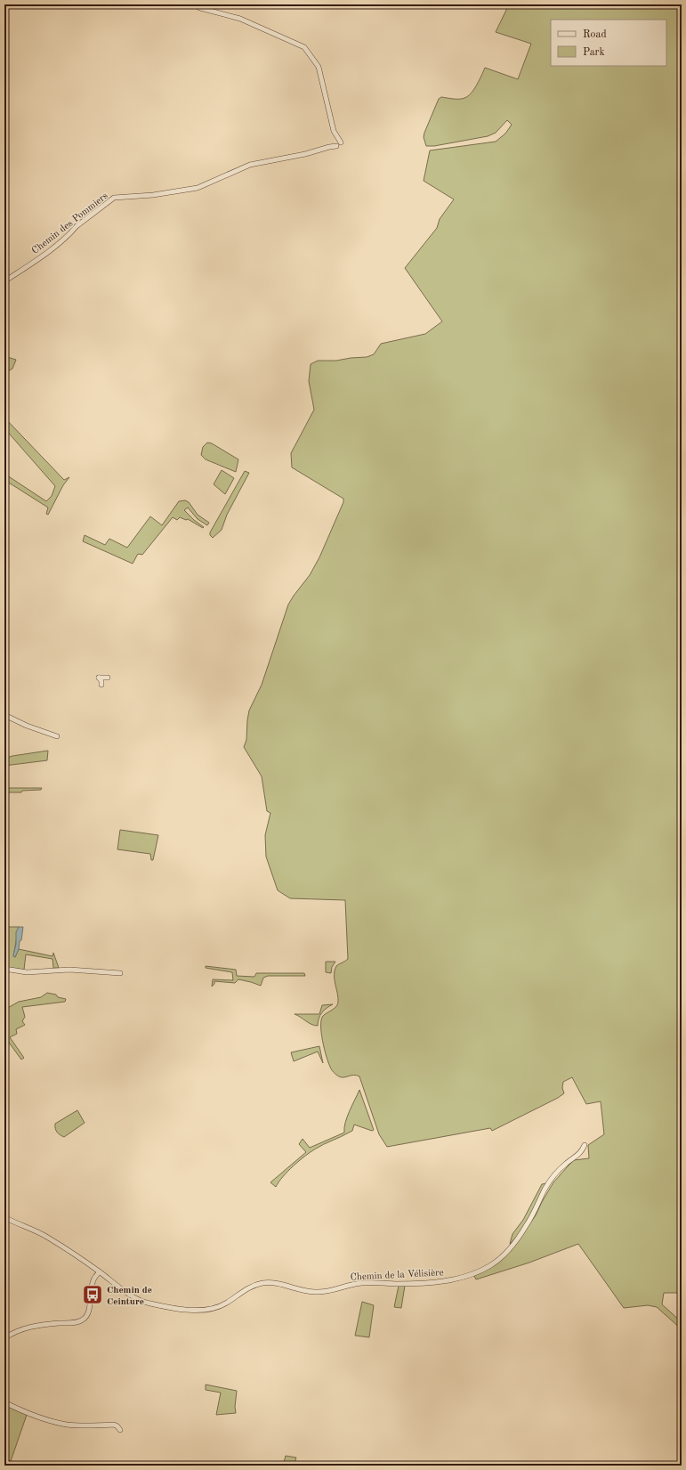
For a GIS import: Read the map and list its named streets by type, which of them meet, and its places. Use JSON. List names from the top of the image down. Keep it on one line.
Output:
{"streets":{"street":["Chemin des Pommiers","Chemin de la Vélisière"]},"places":{"bus stop":["Chemin de Ceinture"]},"legend":["Road","Park"]}
